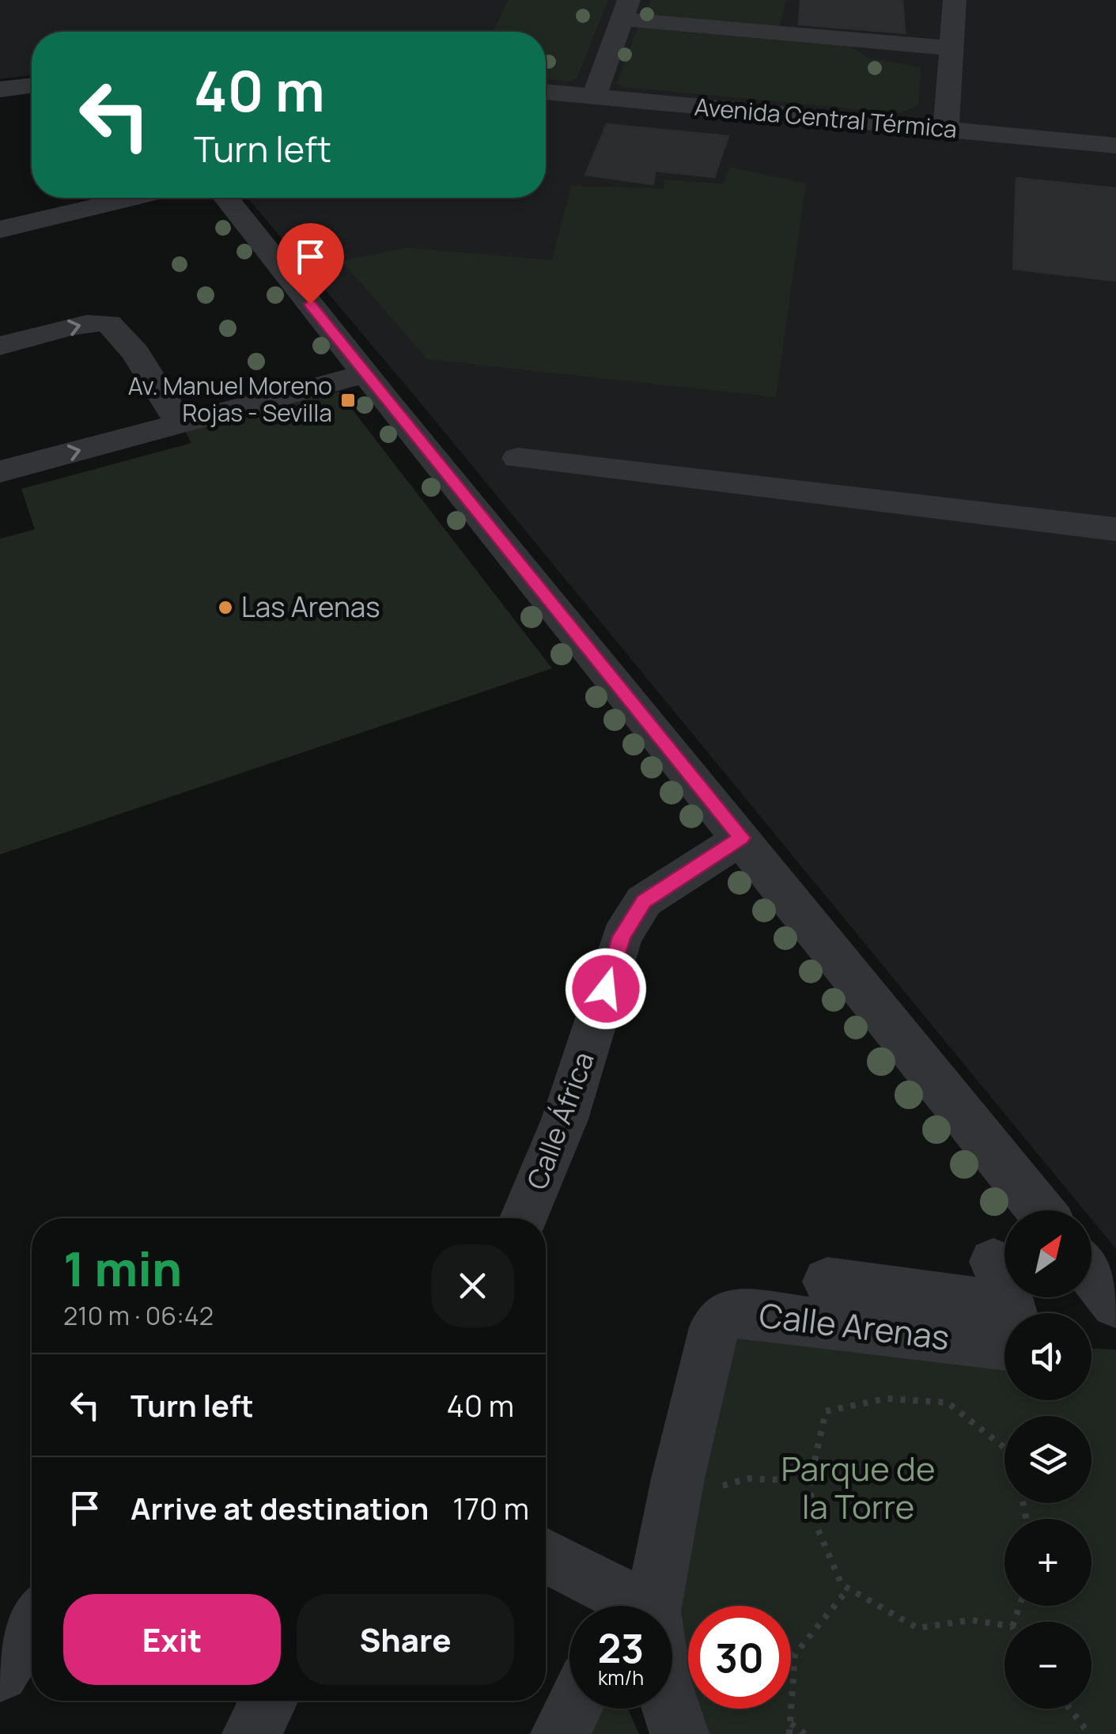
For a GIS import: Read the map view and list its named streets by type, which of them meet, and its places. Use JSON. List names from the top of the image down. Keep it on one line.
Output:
{"streets":{"street":["Avenida Central Térmica","Calle África","Calle Arenas"]},"parks":["Parque de la Torre"],"places":{"transit":["Av. Manuel Moreno Rojas - Sevilla"],"other":["Las Arenas"]},"north":"top right","page":{"turn":["40 m","Turn left"],"map_buttons":["+","−"],"heading":["1 min","210 m · 06:42"],"list":[{"name":"Turn left","value":"40 m"},{"name":"Arrive at destination","value":"170 m"}],"buttons":["Exit","Share"],"speed":"23 km/h","limit":"30"}}
